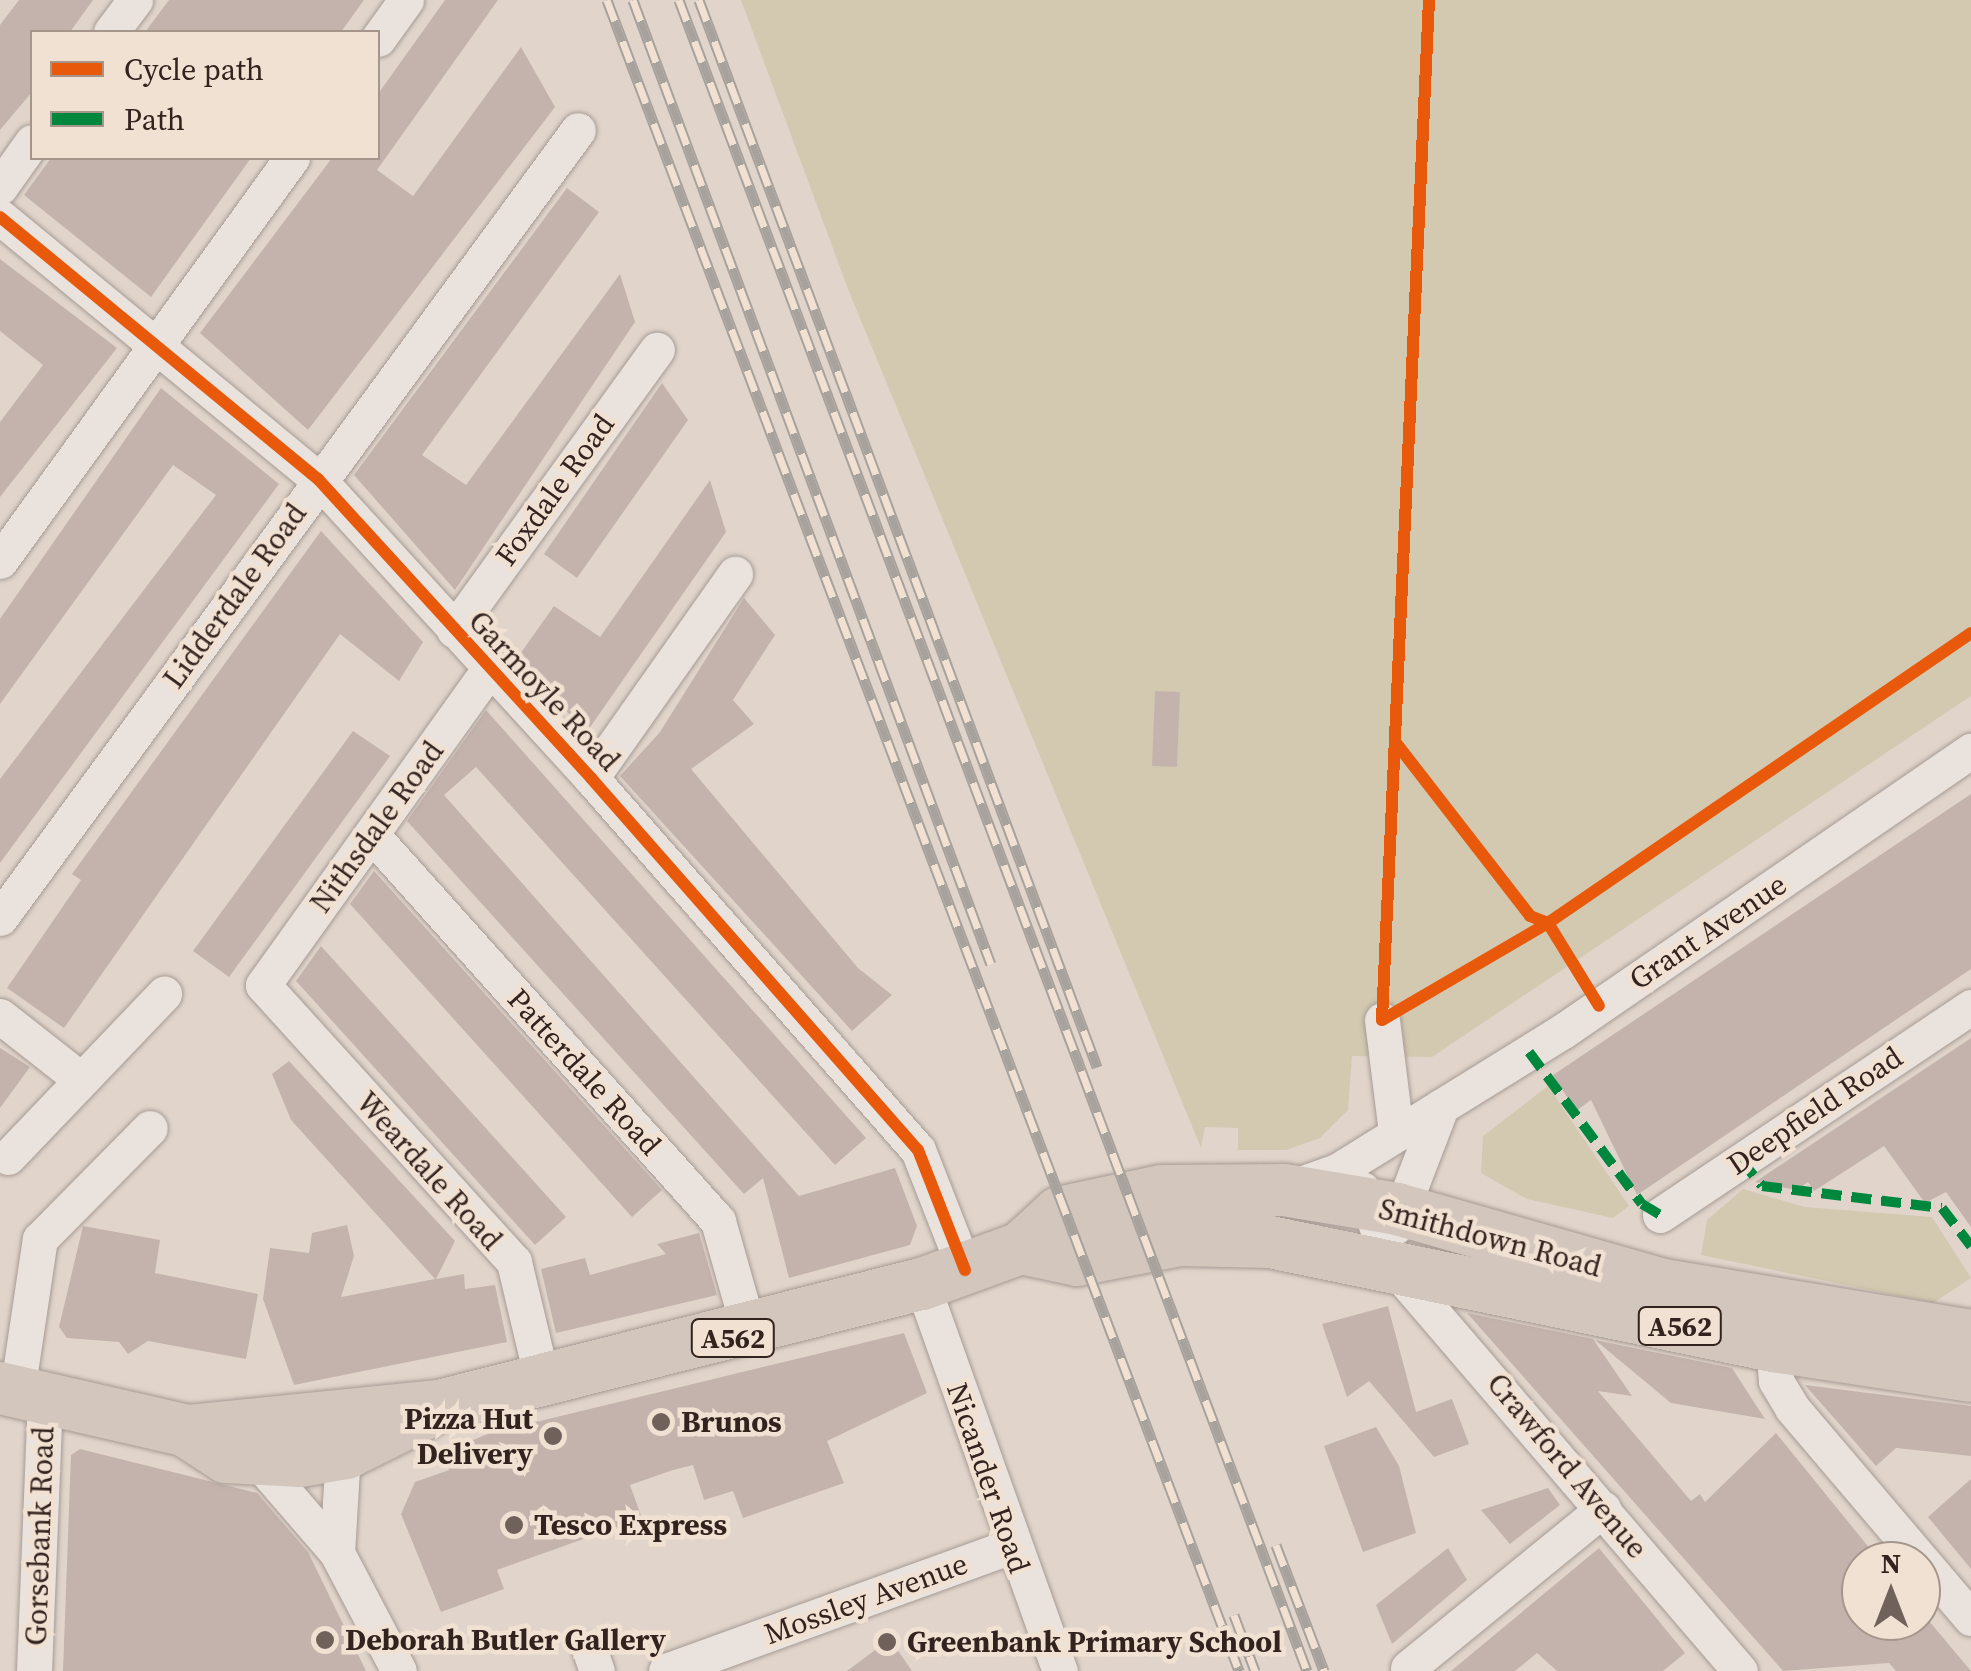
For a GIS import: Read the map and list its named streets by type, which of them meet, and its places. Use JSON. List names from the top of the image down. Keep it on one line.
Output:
{"streets":{"highway":["Smithdown Road","A562"],"street":["Foxdale Road","Lidderdale Road","Garmoyle Road","Nithsdale Road","Grant Avenue","Patterdale Road","Deepfield Road","Weardale Road","Crawford Avenue","Nicander Road","Gorsebank Road","Mossley Avenue"]},"crossings":[["Foxdale Road","Garmoyle Road"],["Lidderdale Road","Garmoyle Road"],["Garmoyle Road","Nithsdale Road"],["Garmoyle Road","Smithdown Road"],["Garmoyle Road","Nicander Road"],["Nithsdale Road","Patterdale Road"],["Nithsdale Road","Weardale Road"],["Grant Avenue","Smithdown Road"],["Patterdale Road","Smithdown Road"],["Weardale Road","Smithdown Road"],["Smithdown Road","Crawford Avenue"],["Smithdown Road","Nicander Road"],["Smithdown Road","Gorsebank Road"],["Nicander Road","Mossley Avenue"]],"places":["Brunos","Pizza Hut Delivery","Tesco Express","Deborah Butler Gallery","Greenbank Primary School"],"legend":["Cycle path","Path"],"north":"top"}
